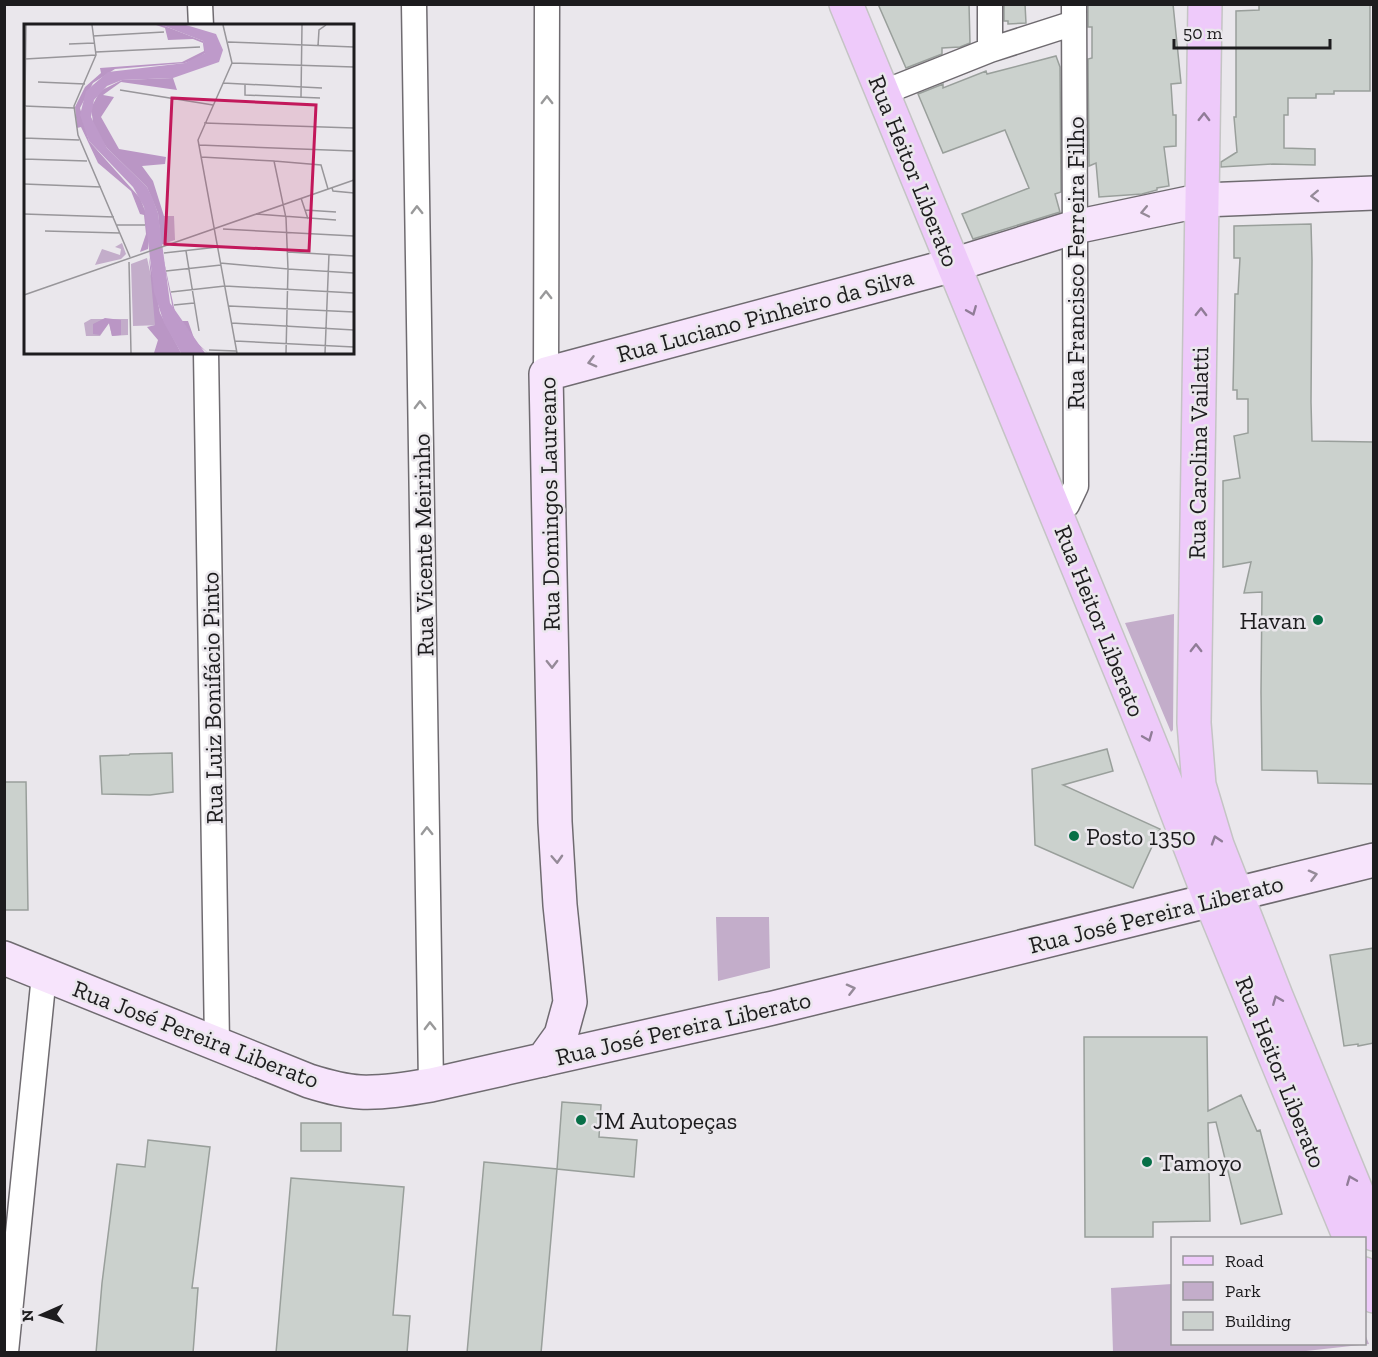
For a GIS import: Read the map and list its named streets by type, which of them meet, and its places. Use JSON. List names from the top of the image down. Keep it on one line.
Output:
{"streets":{"main road":["Rua Heitor Liberato","Rua Luciano Pinheiro da Silva","Rua Carolina Vailatti","Rua Domingos Laureano","Rua José Pereira Liberato"],"street":["Rua Francisco Ferreira Filho","Rua Vicente Meirinho","Rua Luiz Bonifácio Pinto"]},"crossings":[["Rua Heitor Liberato","Rua Francisco Ferreira Filho"],["Rua Heitor Liberato","Rua Luciano Pinheiro da Silva"],["Rua Heitor Liberato","Rua Carolina Vailatti"],["Rua Heitor Liberato","Rua José Pereira Liberato"],["Rua Francisco Ferreira Filho","Rua Luciano Pinheiro da Silva"],["Rua Luciano Pinheiro da Silva","Rua Carolina Vailatti"],["Rua Luciano Pinheiro da Silva","Rua Domingos Laureano"],["Rua Carolina Vailatti","Rua José Pereira Liberato"],["Rua Domingos Laureano","Rua José Pereira Liberato"],["Rua Vicente Meirinho","Rua José Pereira Liberato"],["Rua Luiz Bonifácio Pinto","Rua José Pereira Liberato"]],"one_way":["Rua Luciano Pinheiro da Silva","Rua Carolina Vailatti","Rua Vicente Meirinho","Rua José Pereira Liberato"],"places":["Havan","Posto 1350","JM Autopeças","Tamoyo"],"legend":["Road","Park","Building"],"scale_bar":"50 m","north":"left"}
